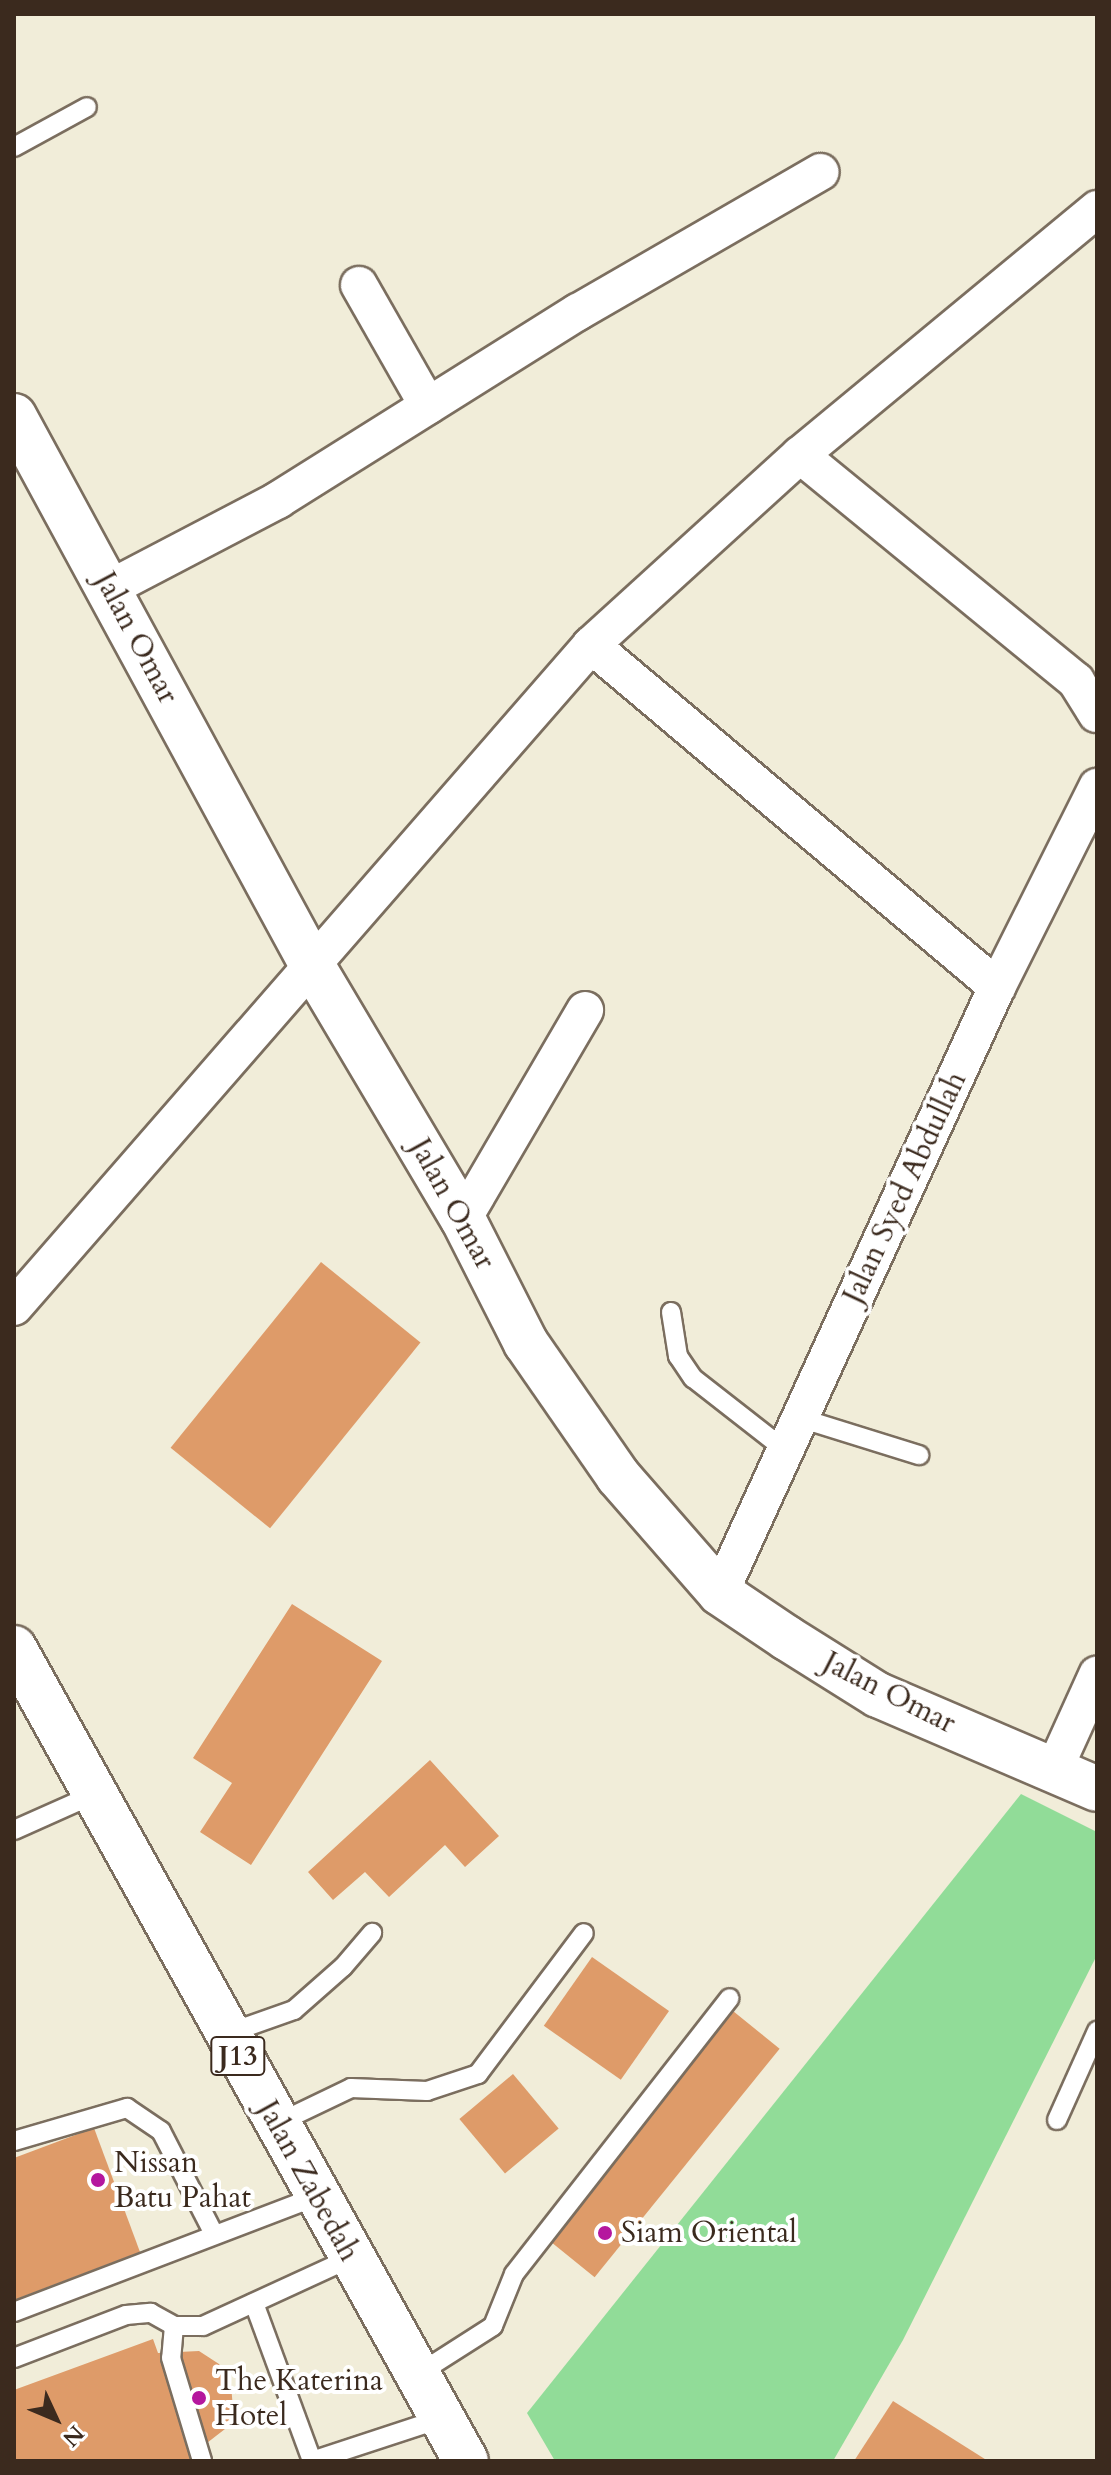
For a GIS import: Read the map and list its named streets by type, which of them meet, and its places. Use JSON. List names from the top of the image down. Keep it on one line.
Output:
{"streets":{"street":["Jalan Omar","Jalan Syed Abdullah","J13","Jalan Zabedah"]},"crossings":[["Jalan Omar","Jalan Syed Abdullah"]],"places":["Nissan Batu Pahat","Siam Oriental","The Katerina Hotel"],"north":"bottom right"}
